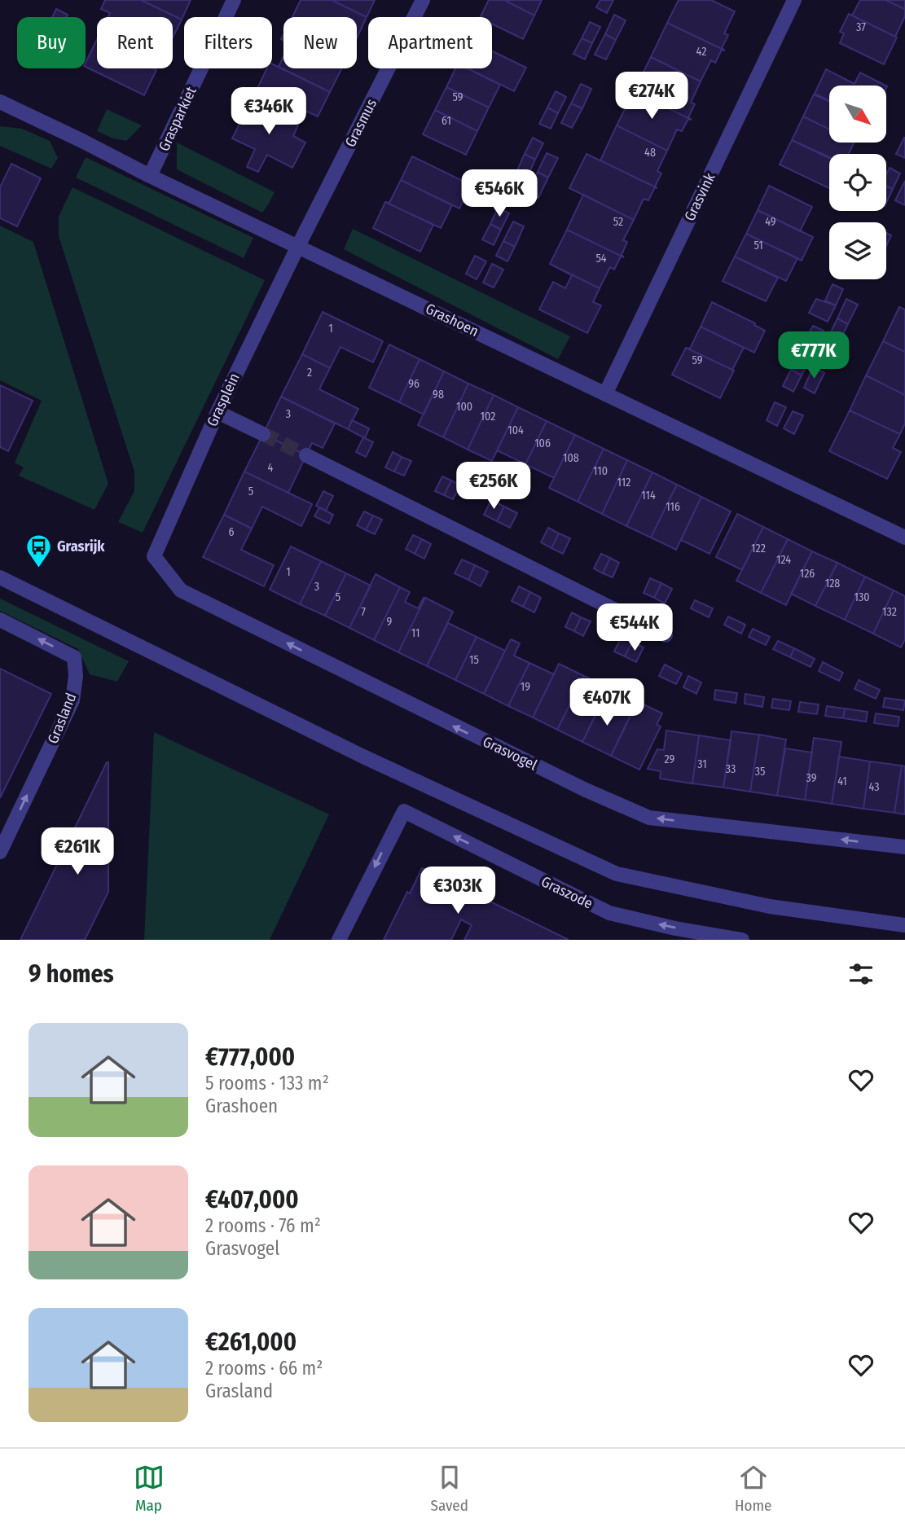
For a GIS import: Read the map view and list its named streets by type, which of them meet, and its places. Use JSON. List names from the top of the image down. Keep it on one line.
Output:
{"streets":{"street":["Grasparkiet","Grasmus","Grasvink","Grashoen","Grasplein","Grasland","Grasvogel","Graszode"]},"crossings":[["Grasparkiet","Grashoen"],["Grasmus","Grashoen"],["Grasmus","Grasplein"],["Grasvink","Grashoen"],["Grashoen","Grasplein"],["Grasplein","Grasvogel"]],"places":{"bus stop":["Grasrijk"]},"house_numbers":["37","42","59","61","48","52","49","51","54","1","59","2","96","98","100","3","102","104","106","108","4","110","112","5","114","116","6","122","124","1","126","128","3","5","130","7","132","9","11","15","19","29","31","33","35","39","41","43"],"north":"bottom right","page":{"chip":["Buy","Rent","Filters","New","Apartment"],"price":["€274K","€346K","€546K","€777K","€256K","€544K","€407K","€261K","€303K"],"heading":"9 homes","list":[{"name":"€777,000","note":"5 rooms · 133 m² · Grashoen"},{"name":"€407,000","note":"2 rooms · 76 m² · Grasvogel"},{"name":"€261,000","note":"2 rooms · 66 m² · Grasland"}],"tabs":["Map","Saved","Home"]}}
